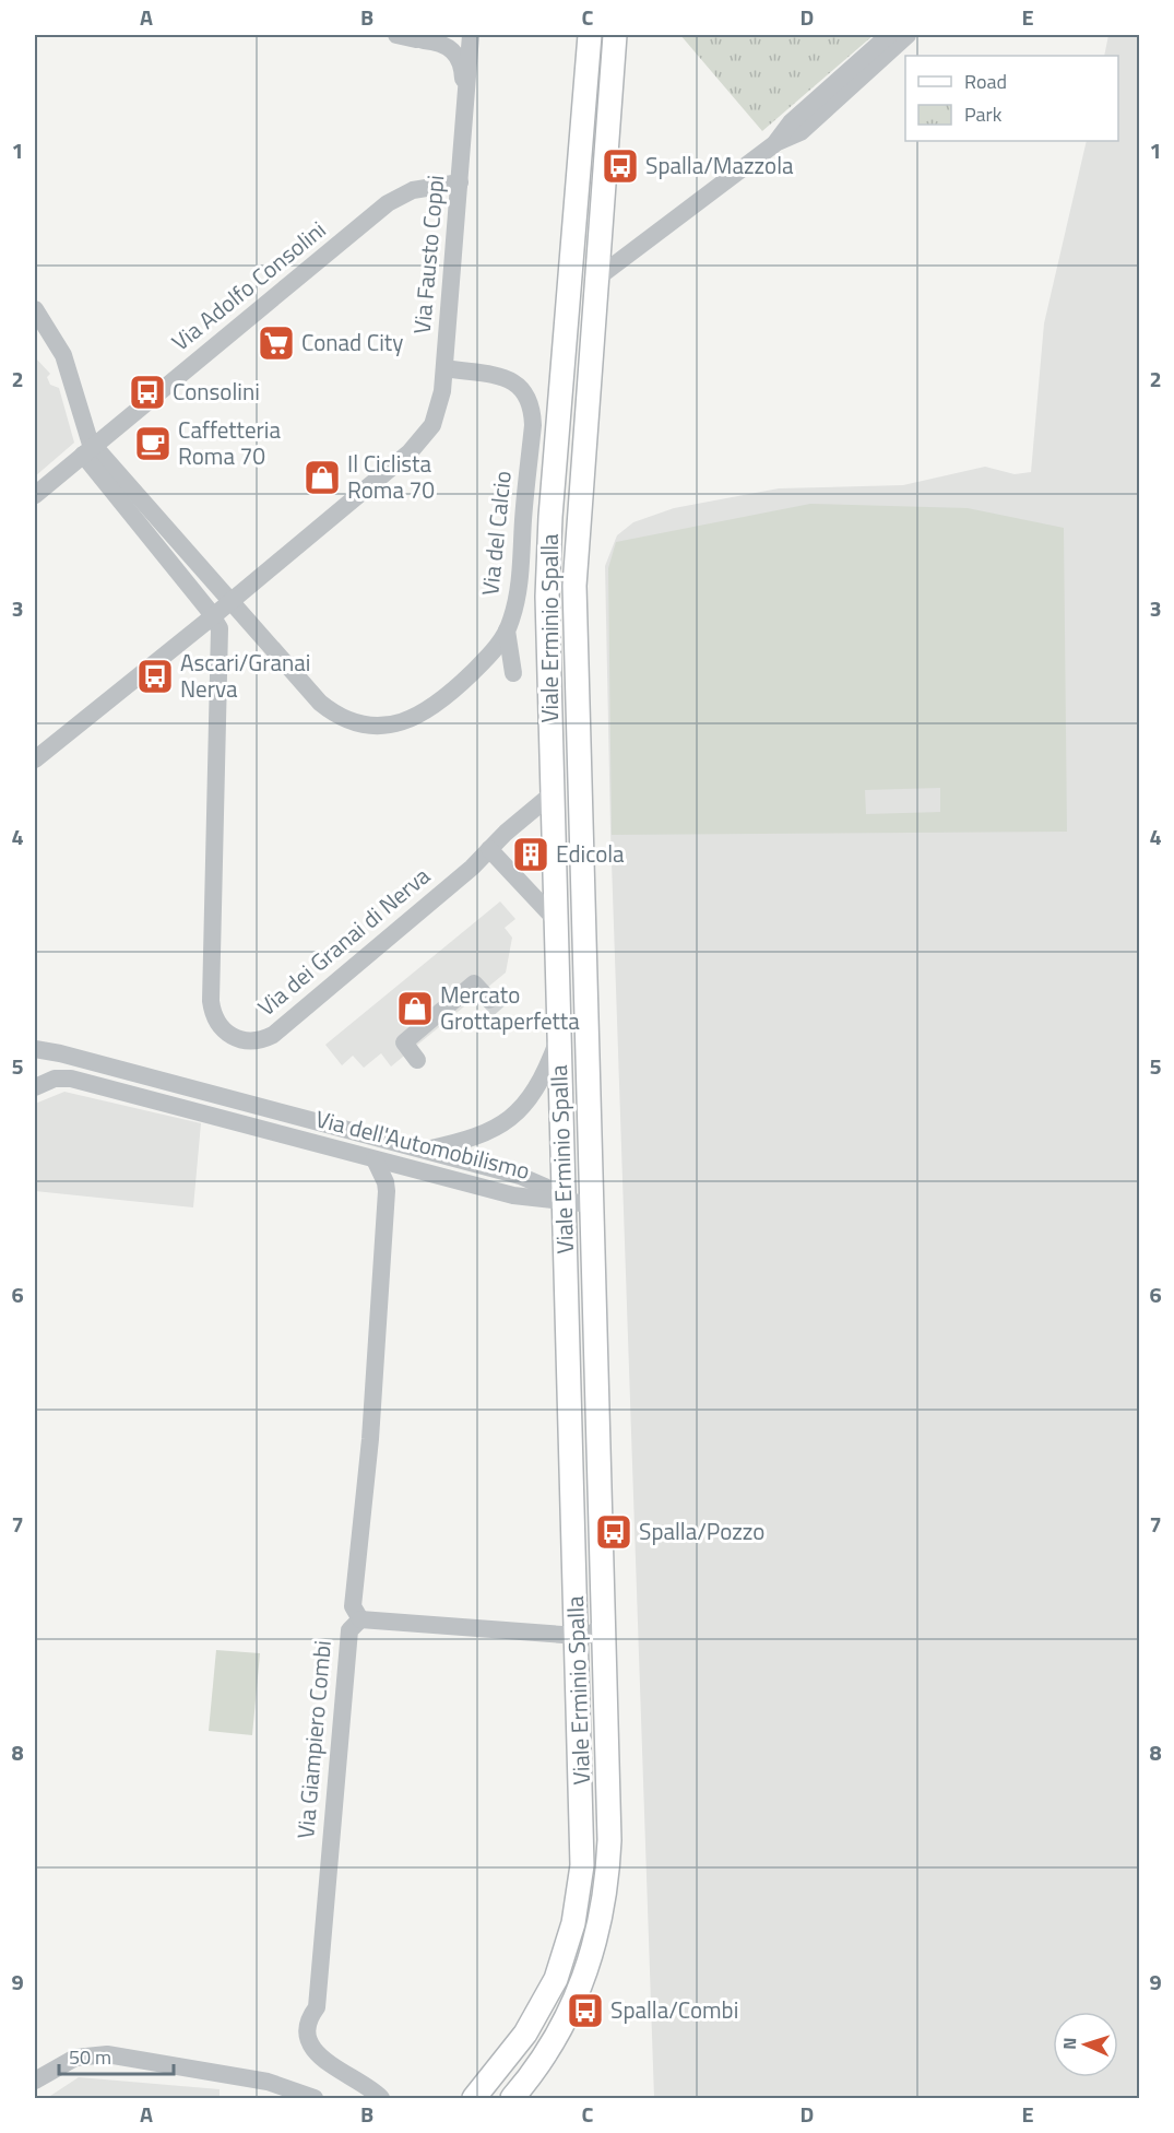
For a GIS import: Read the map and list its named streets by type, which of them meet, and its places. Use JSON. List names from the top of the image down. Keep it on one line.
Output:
{"streets":{"main road":["Viale Erminio Spalla"],"street":["Via Fausto Coppi","Via Adolfo Consolini","Via del Calcio","Via dei Granai di Nerva","Via dell'Automobilismo","Via Giampiero Combi"]},"crossings":[["Via Fausto Coppi","Via Adolfo Consolini"],["Via Fausto Coppi","Via del Calcio"],["Via Fausto Coppi","Via dei Granai di Nerva"],["Viale Erminio Spalla","Via dei Granai di Nerva"],["Viale Erminio Spalla","Via dell'Automobilismo"],["Via dell'Automobilismo","Via Giampiero Combi"]],"places":{"bus stop":["Spalla/Mazzola","Consolini","Ascari/Granai Nerva","Spalla/Pozzo","Spalla/Combi"],"supermarket":["Conad City"],"cafe":["Caffetteria Roma 70"],"shop":["Il Ciclista Roma 70","Mercato Grottaperfetta"],"building":["Edicola"]},"legend":["Road","Park"],"scale_bar":"50 m","north":"left","grid":{"columns":["A","B","C","D","E"],"rows":["1","2","3","4","5","6","7","8","9"]}}
